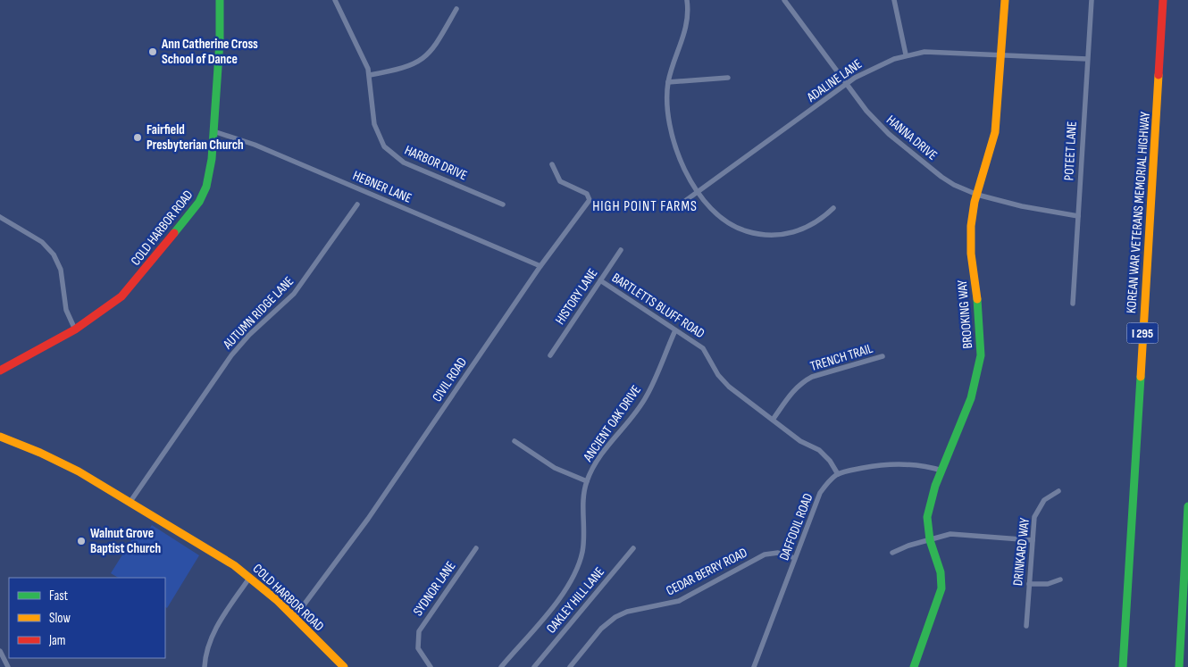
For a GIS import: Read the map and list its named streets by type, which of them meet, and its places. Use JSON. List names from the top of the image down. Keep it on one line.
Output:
{"streets":{"main road":["KOREAN WAR VETERANS MEMORIAL HIGHWAY","COLD HARBOR ROAD","BROOKING WAY","I 295"],"street":["ADALINE LANE","HANNA DRIVE","POTEET LANE","HARBOR DRIVE","HEBNER LANE","HISTORY LANE","BARTLETTS BLUFF ROAD","AUTUMN RIDGE LANE","TRENCH TRAIL","CIVIL ROAD","ANCIENT OAK DRIVE","DAFFODIL ROAD","DRINKARD WAY","CEDAR BERRY ROAD","SYDNOR LANE","OAKLEY HILL LANE"]},"crossings":[["ADALINE LANE","HANNA DRIVE"],["ADALINE LANE","POTEET LANE"],["ADALINE LANE","BROOKING WAY"],["HANNA DRIVE","POTEET LANE"],["HANNA DRIVE","BROOKING WAY"],["HEBNER LANE","COLD HARBOR ROAD"],["HEBNER LANE","CIVIL ROAD"],["COLD HARBOR ROAD","AUTUMN RIDGE LANE"],["COLD HARBOR ROAD","CIVIL ROAD"],["HISTORY LANE","BARTLETTS BLUFF ROAD"],["BARTLETTS BLUFF ROAD","TRENCH TRAIL"],["BARTLETTS BLUFF ROAD","ANCIENT OAK DRIVE"],["BARTLETTS BLUFF ROAD","DAFFODIL ROAD"],["DAFFODIL ROAD","CEDAR BERRY ROAD"]],"districts":["HIGH POINT FARMS"],"places":["Ann Catherine Cross School of Dance","Fairfield Presbyterian Church","Walnut Grove Baptist Church"],"legend":["Fast","Slow","Jam"]}
